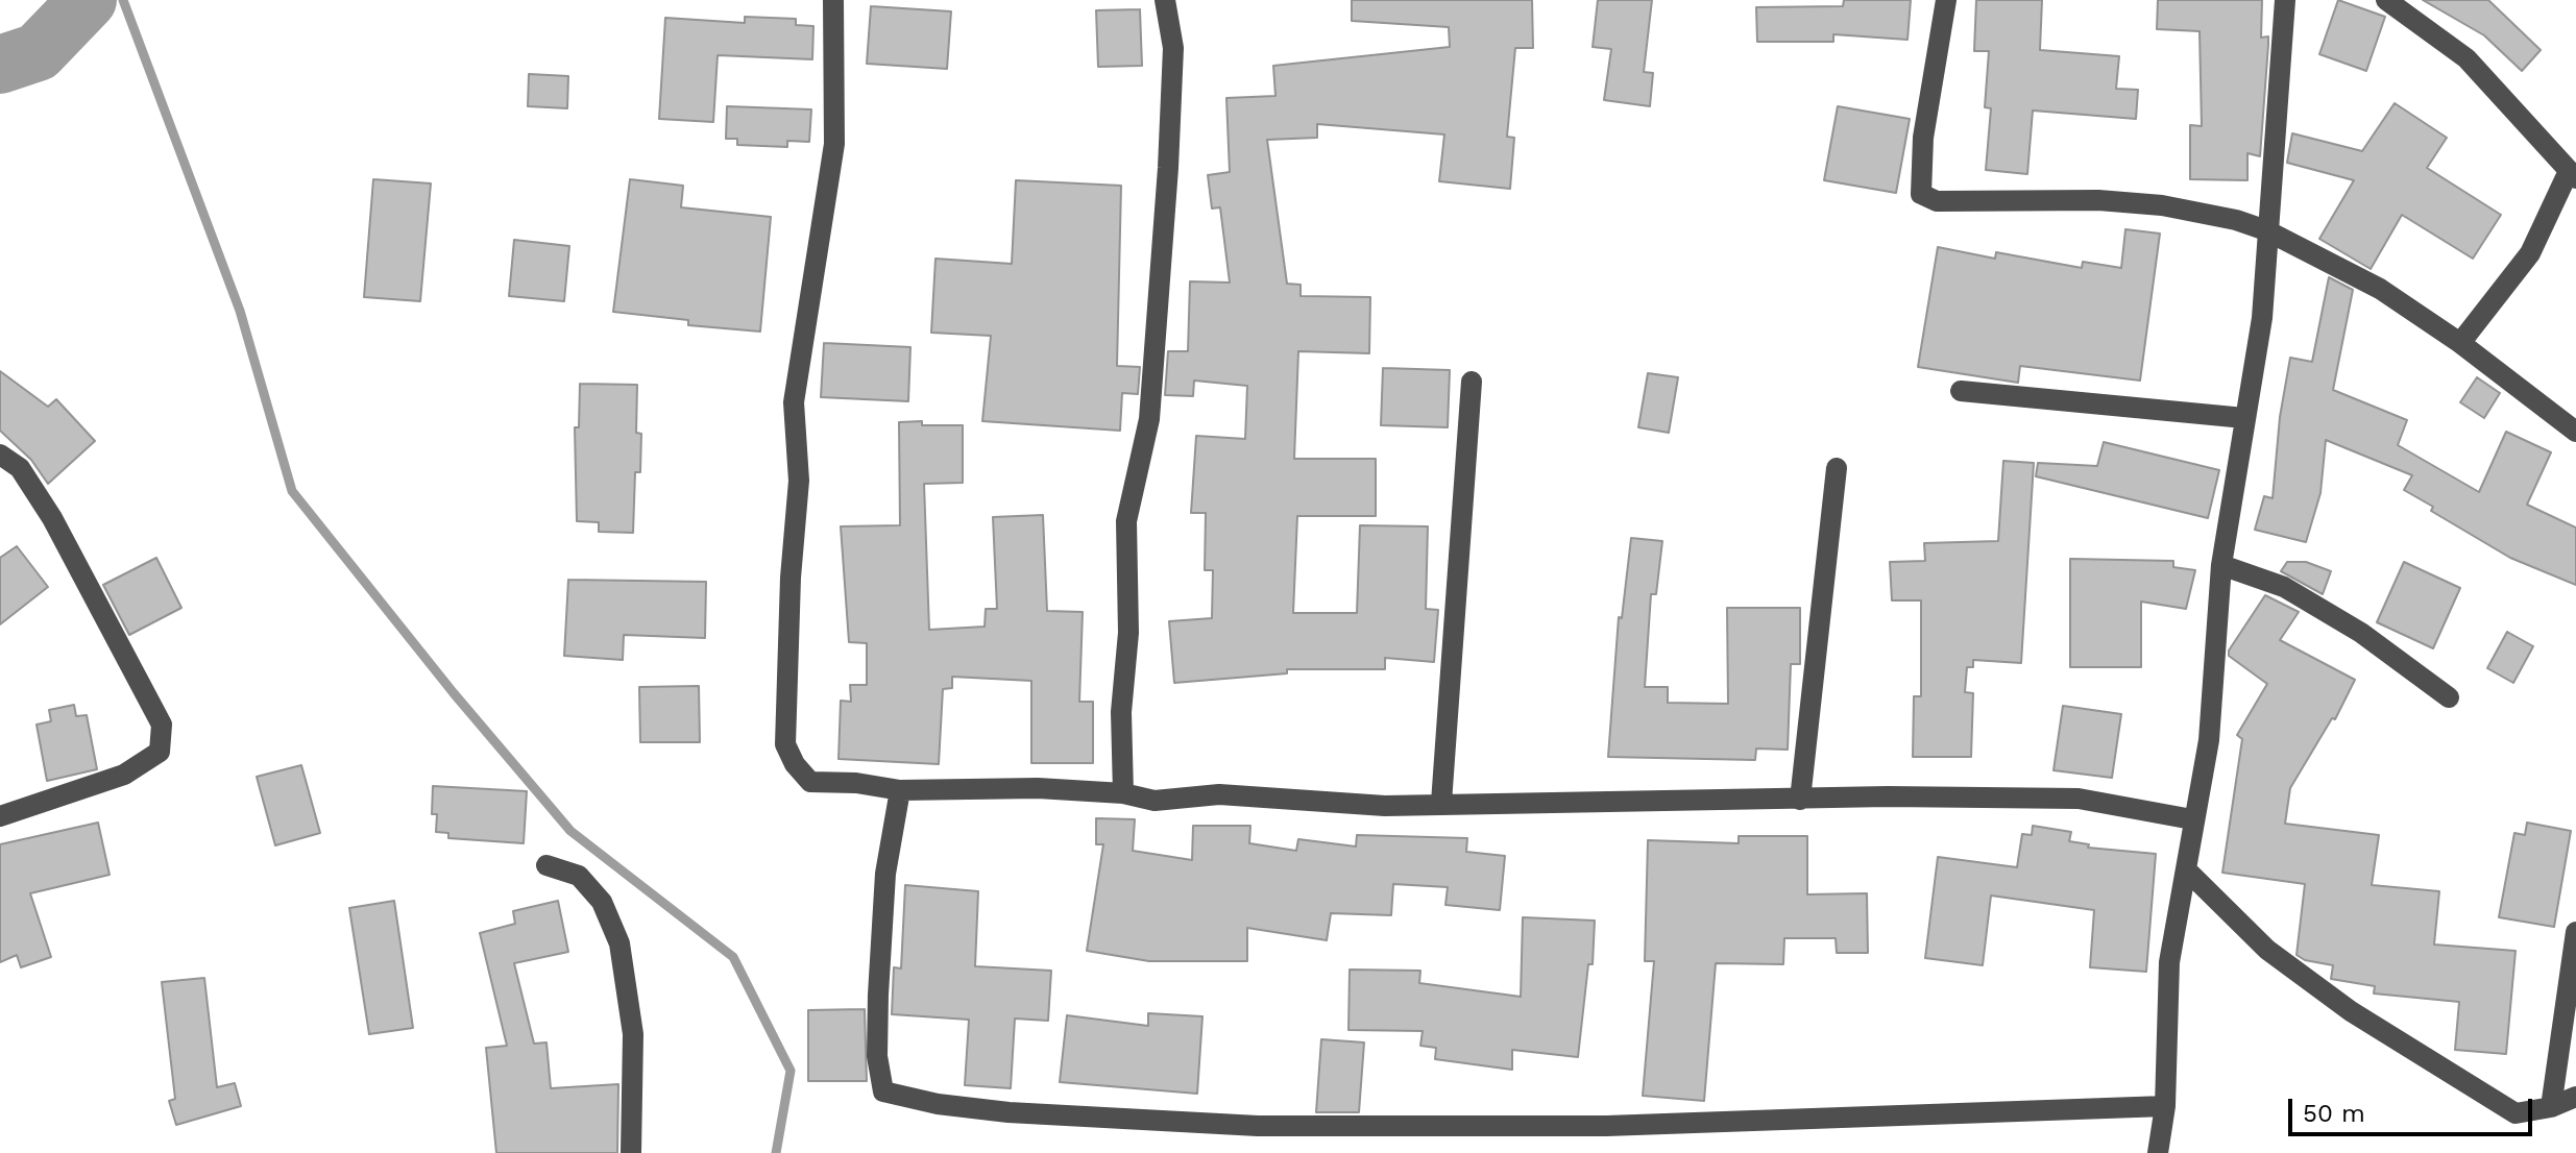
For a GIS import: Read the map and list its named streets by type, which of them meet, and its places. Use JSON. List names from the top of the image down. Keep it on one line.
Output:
{"scale_bar":"50 m"}
